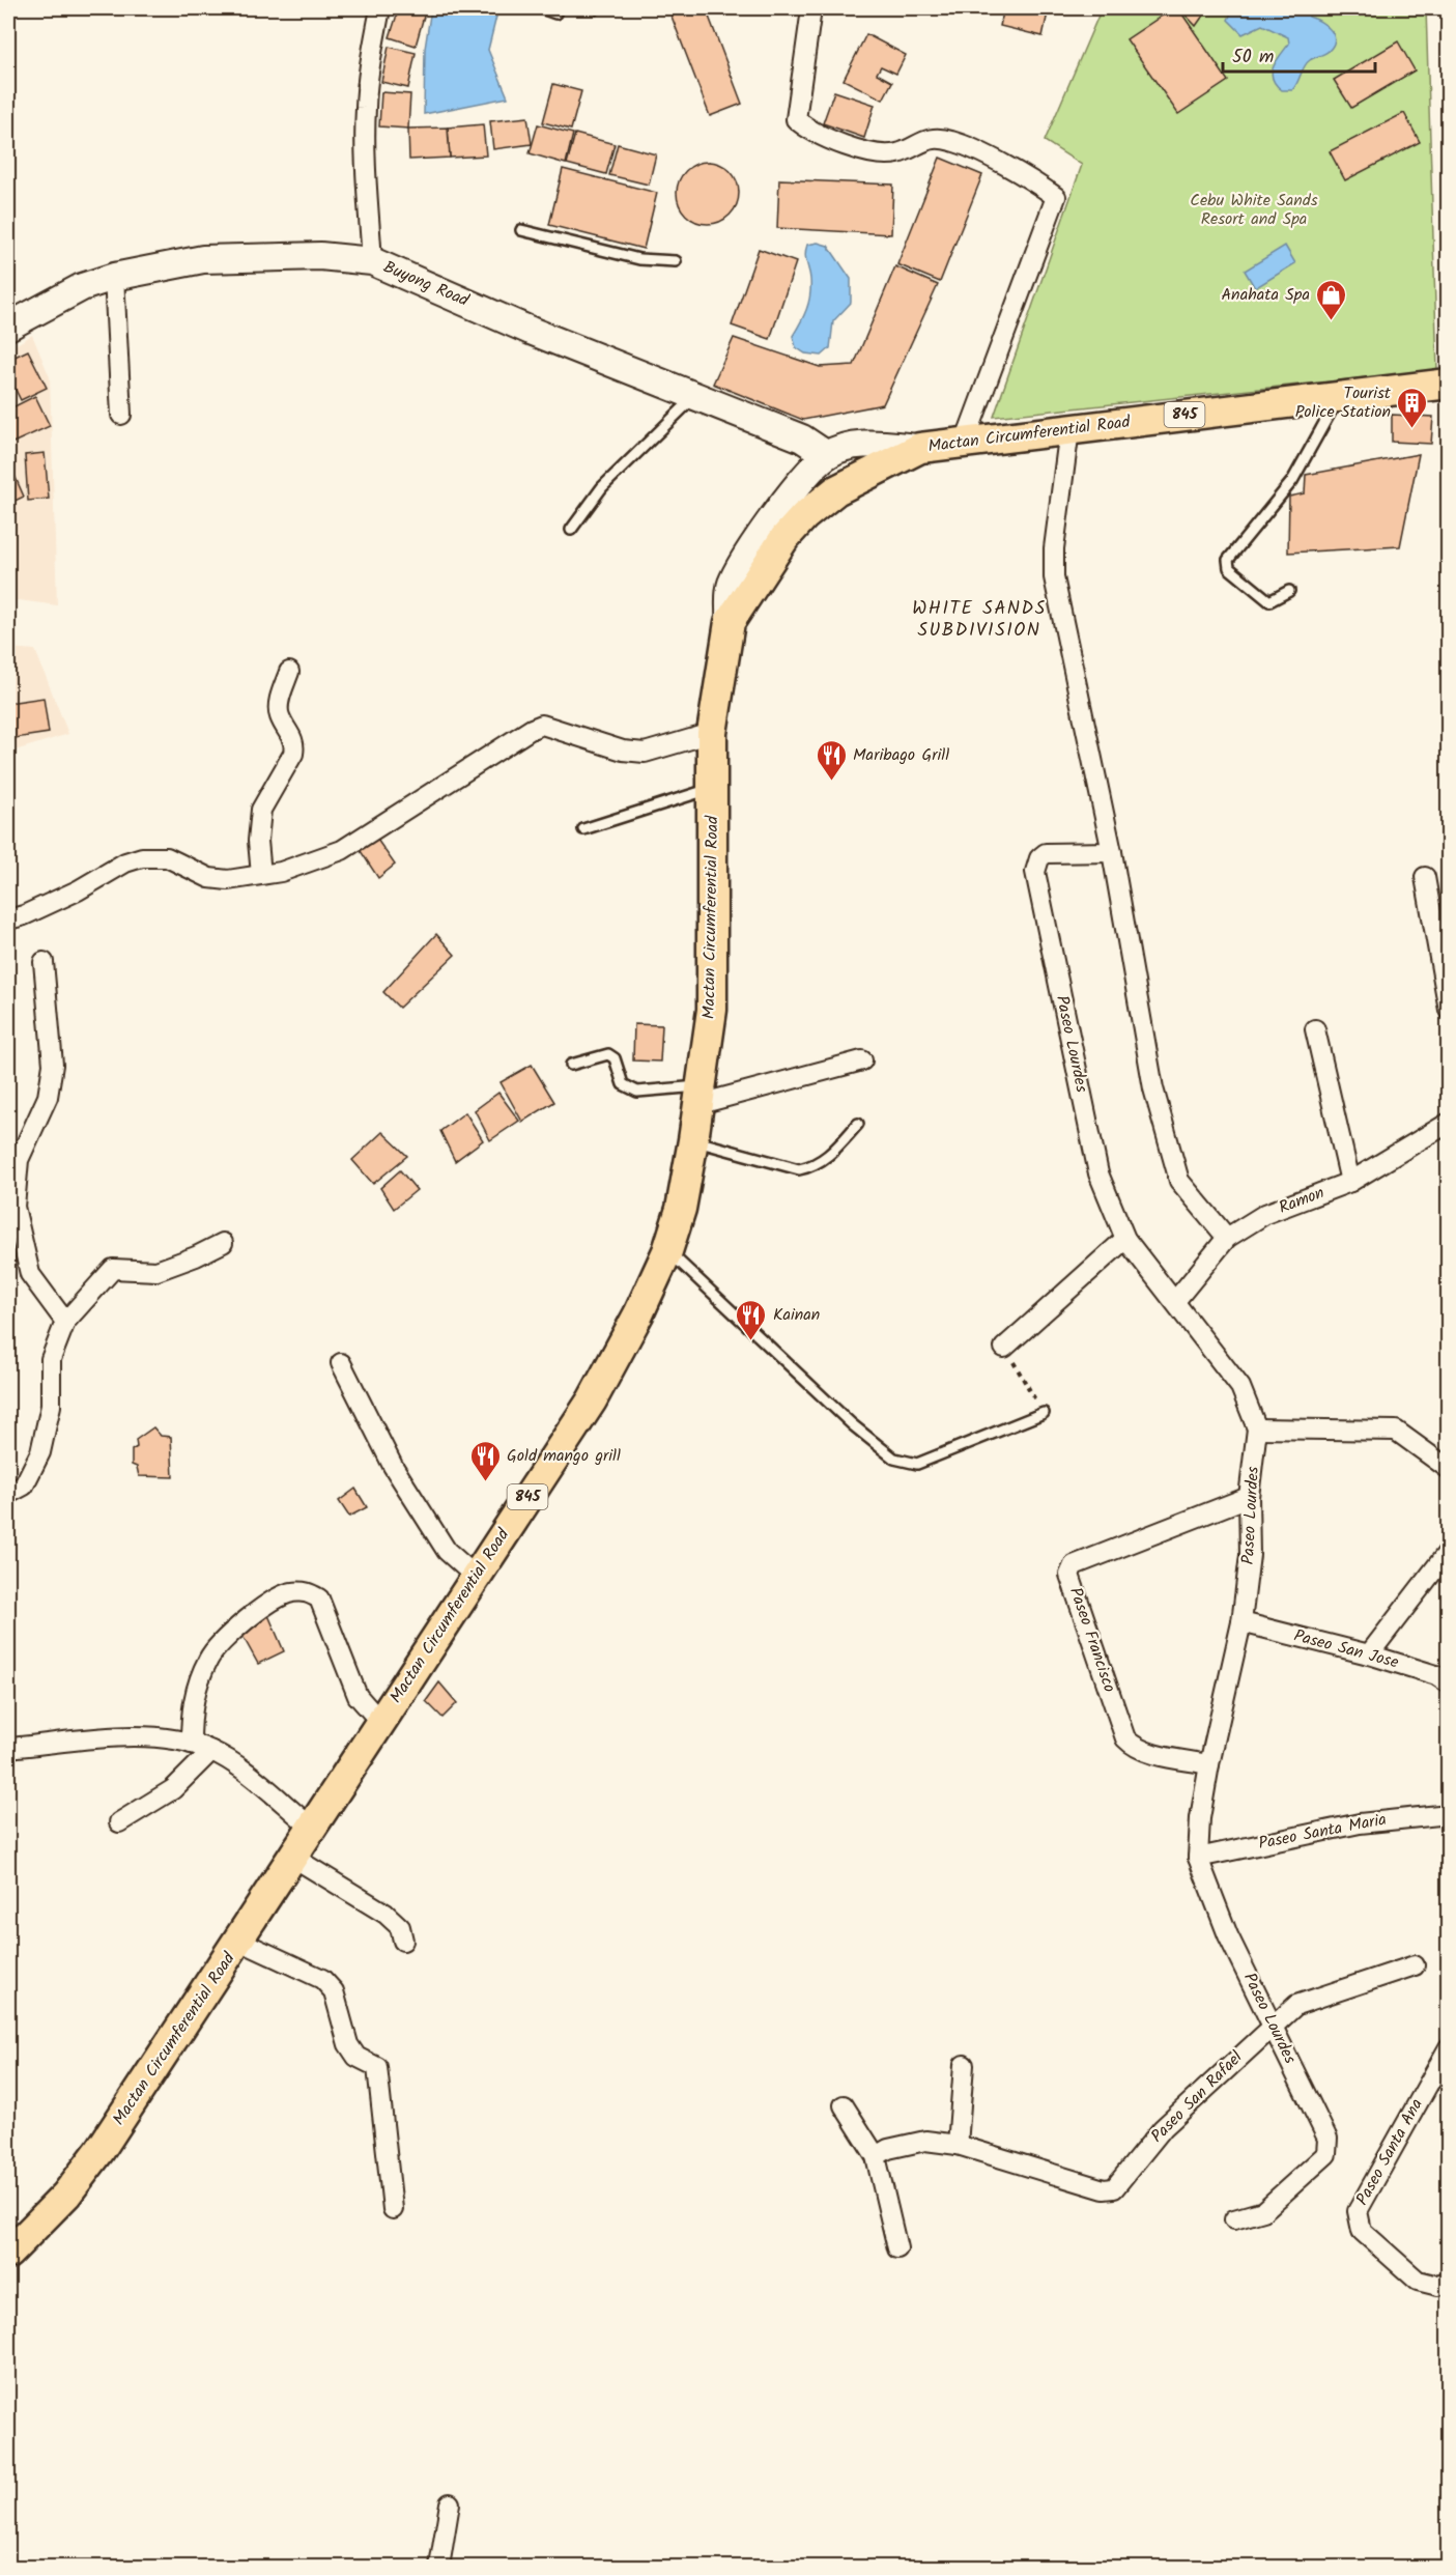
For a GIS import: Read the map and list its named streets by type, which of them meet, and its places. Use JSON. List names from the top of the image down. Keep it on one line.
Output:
{"streets":{"main road":["845","Mactan Circumferential Road"],"street":["Buyong Road","Paseo Lourdes","Ramon","Paseo Francisco","Paseo San Jose","Paseo Santa Maria","Paseo San Rafael","Paseo Santa Ana"]},"crossings":[["Paseo Lourdes","Ramon"],["Paseo Lourdes","Paseo Francisco"],["Paseo Lourdes","Paseo San Jose"],["Paseo Lourdes","Paseo Santa Maria"],["Paseo Lourdes","Paseo San Rafael"]],"districts":["WHITE SANDS SUBDIVISION"],"parks":["Cebu White Sands Resort and Spa"],"places":{"shop":["Anahata Spa"],"building":["Tourist Police Station"],"restaurant":["Maribago Grill","Kainan","Gold mango grill"]},"scale_bar":"50 m"}
